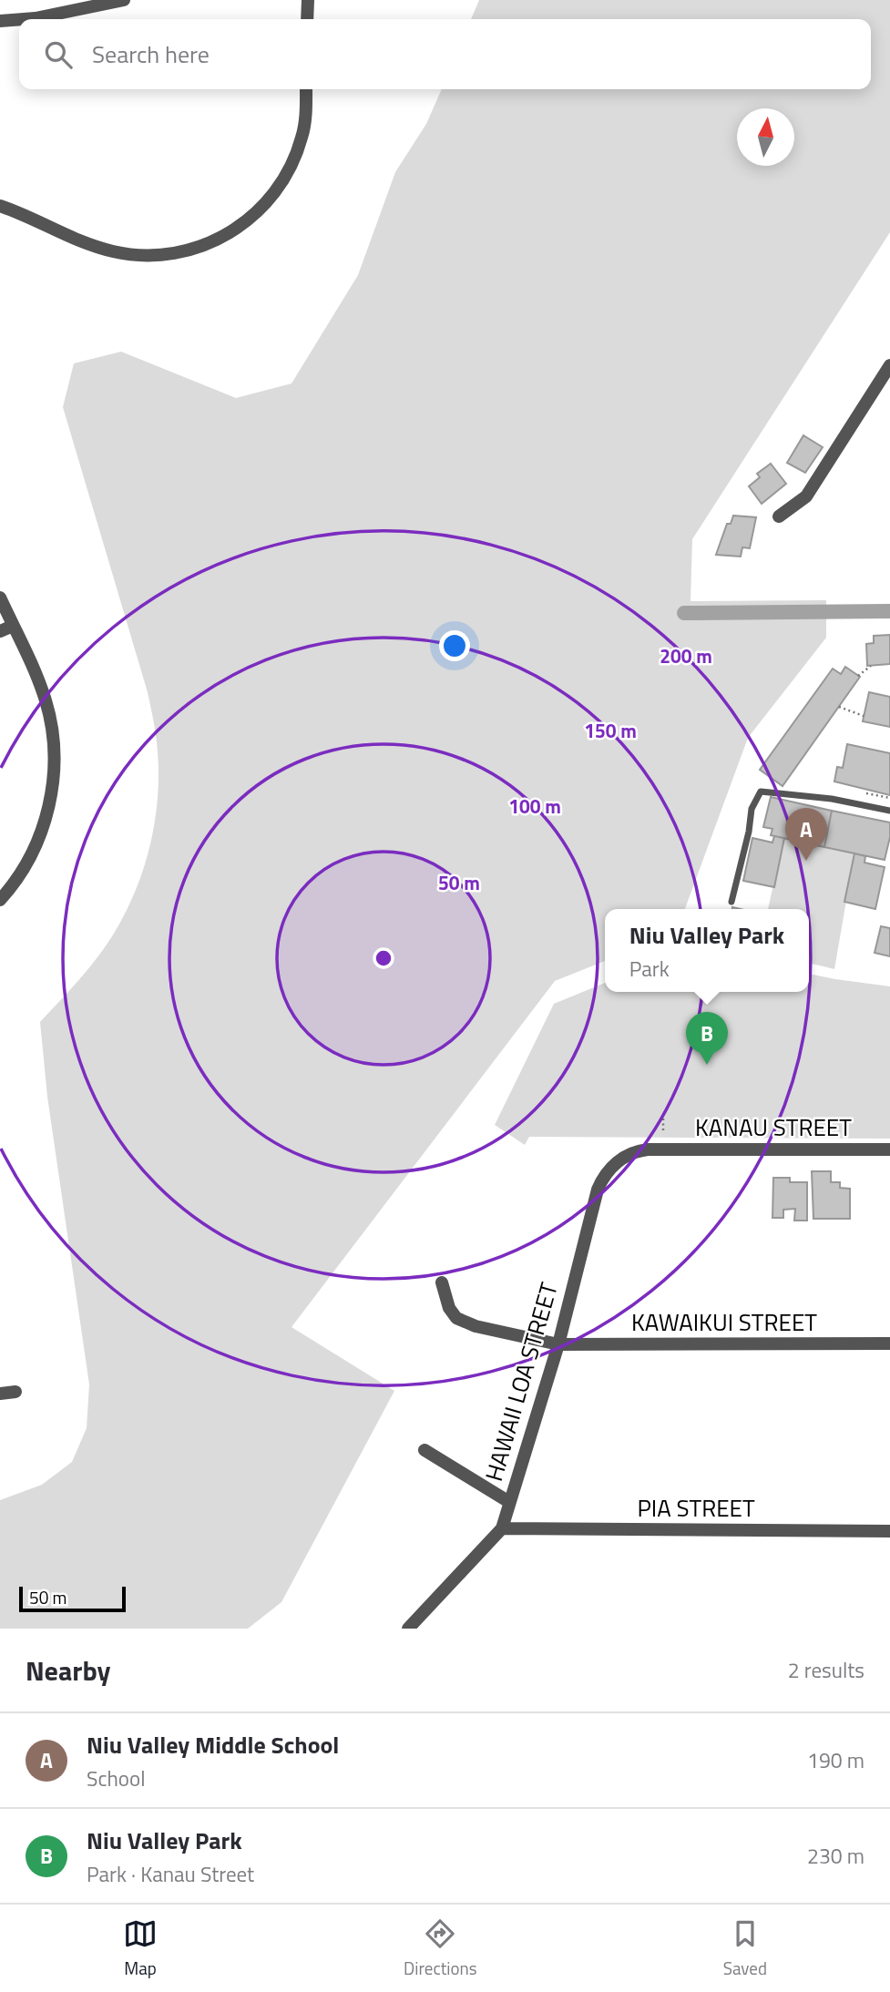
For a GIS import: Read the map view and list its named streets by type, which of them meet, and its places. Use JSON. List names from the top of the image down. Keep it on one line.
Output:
{"streets":{"street":["KANAU STREET","KAWAIKUI STREET","HAWAII LOA STREET","PIA STREET"]},"crossings":[["KANAU STREET","HAWAII LOA STREET"],["KAWAIKUI STREET","HAWAII LOA STREET"],["HAWAII LOA STREET","PIA STREET"]],"scale_bar":"50 m","north":"top","page":{"search":"Search here","pins":["A","B"],"popup":["Niu Valley Park","Park"],"scale":"50 m","heading":["Nearby","2 results"],"list":[{"mark":"A","name":"Niu Valley Middle School","note":"School","value":"190 m"},{"mark":"B","name":"Niu Valley Park","note":"Park · Kanau Street","value":"230 m"}],"nav":["Map","Directions","Saved"]},"rings":["200 m","150 m","100 m","50 m"]}
